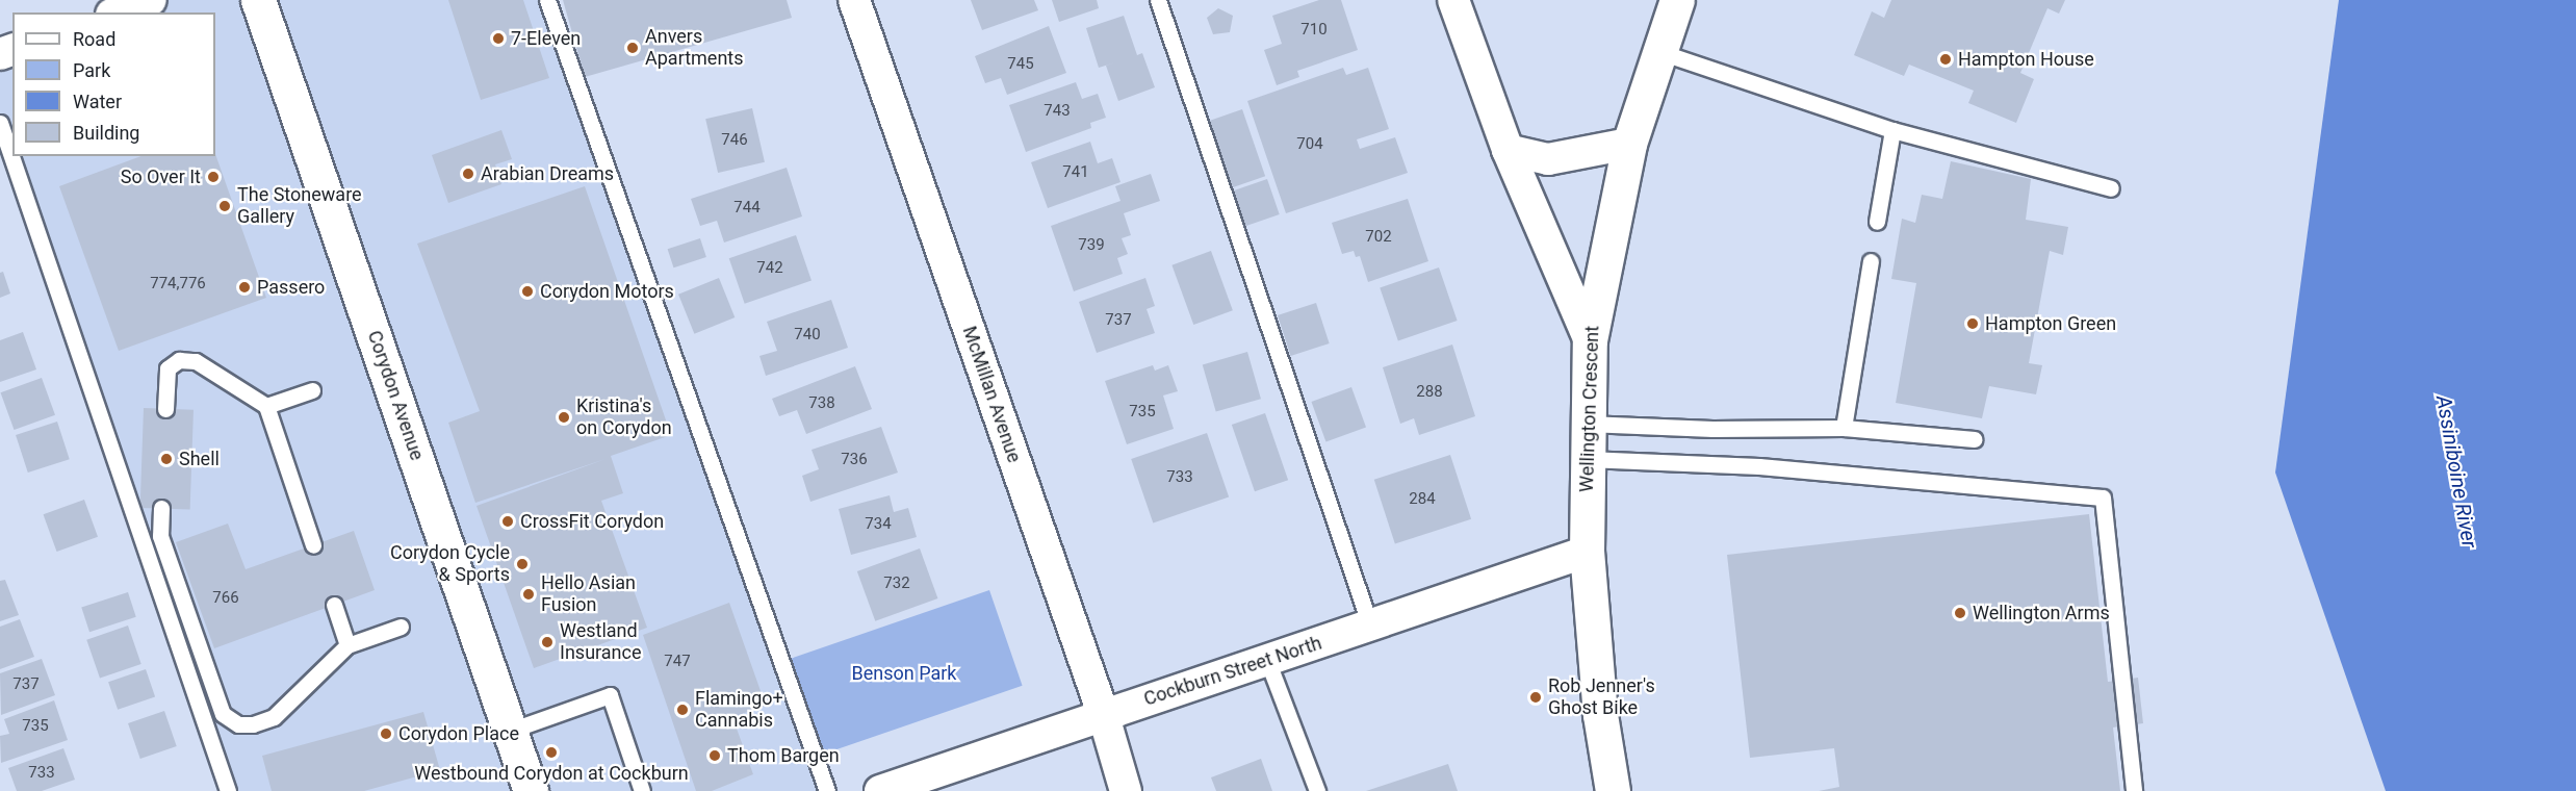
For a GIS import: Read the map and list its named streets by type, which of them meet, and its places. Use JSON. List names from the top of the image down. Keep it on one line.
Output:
{"streets":{"main road":["Corydon Avenue","Wellington Crescent"],"street":["McMillan Avenue","Cockburn Street North"]},"crossings":[["McMillan Avenue","Cockburn Street North"],["Wellington Crescent","Cockburn Street North"]],"water":["Assiniboine River"],"parks":["Benson Park"],"places":["7-Eleven","Anvers Apartments","Hampton House","Arabian Dreams","So Over It","The Stoneware Gallery","Passero","Corydon Motors","Hampton Green","Kristina's on Corydon","Shell","CrossFit Corydon","Corydon Cycle & Sports","Hello Asian Fusion","Wellington Arms","Westland Insurance","Rob Jenner's Ghost Bike","Flamingo+ Cannabis","Corydon Place","Westbound Corydon at Cockburn","Thom Bargen"],"house_numbers":["710","745","743","746","704","741","744","702","739","742","774,776","737","740","288","738","735","736","733","284","734","732","766","747","737","735","733"],"legend":["Road","Park","Water","Building"]}
